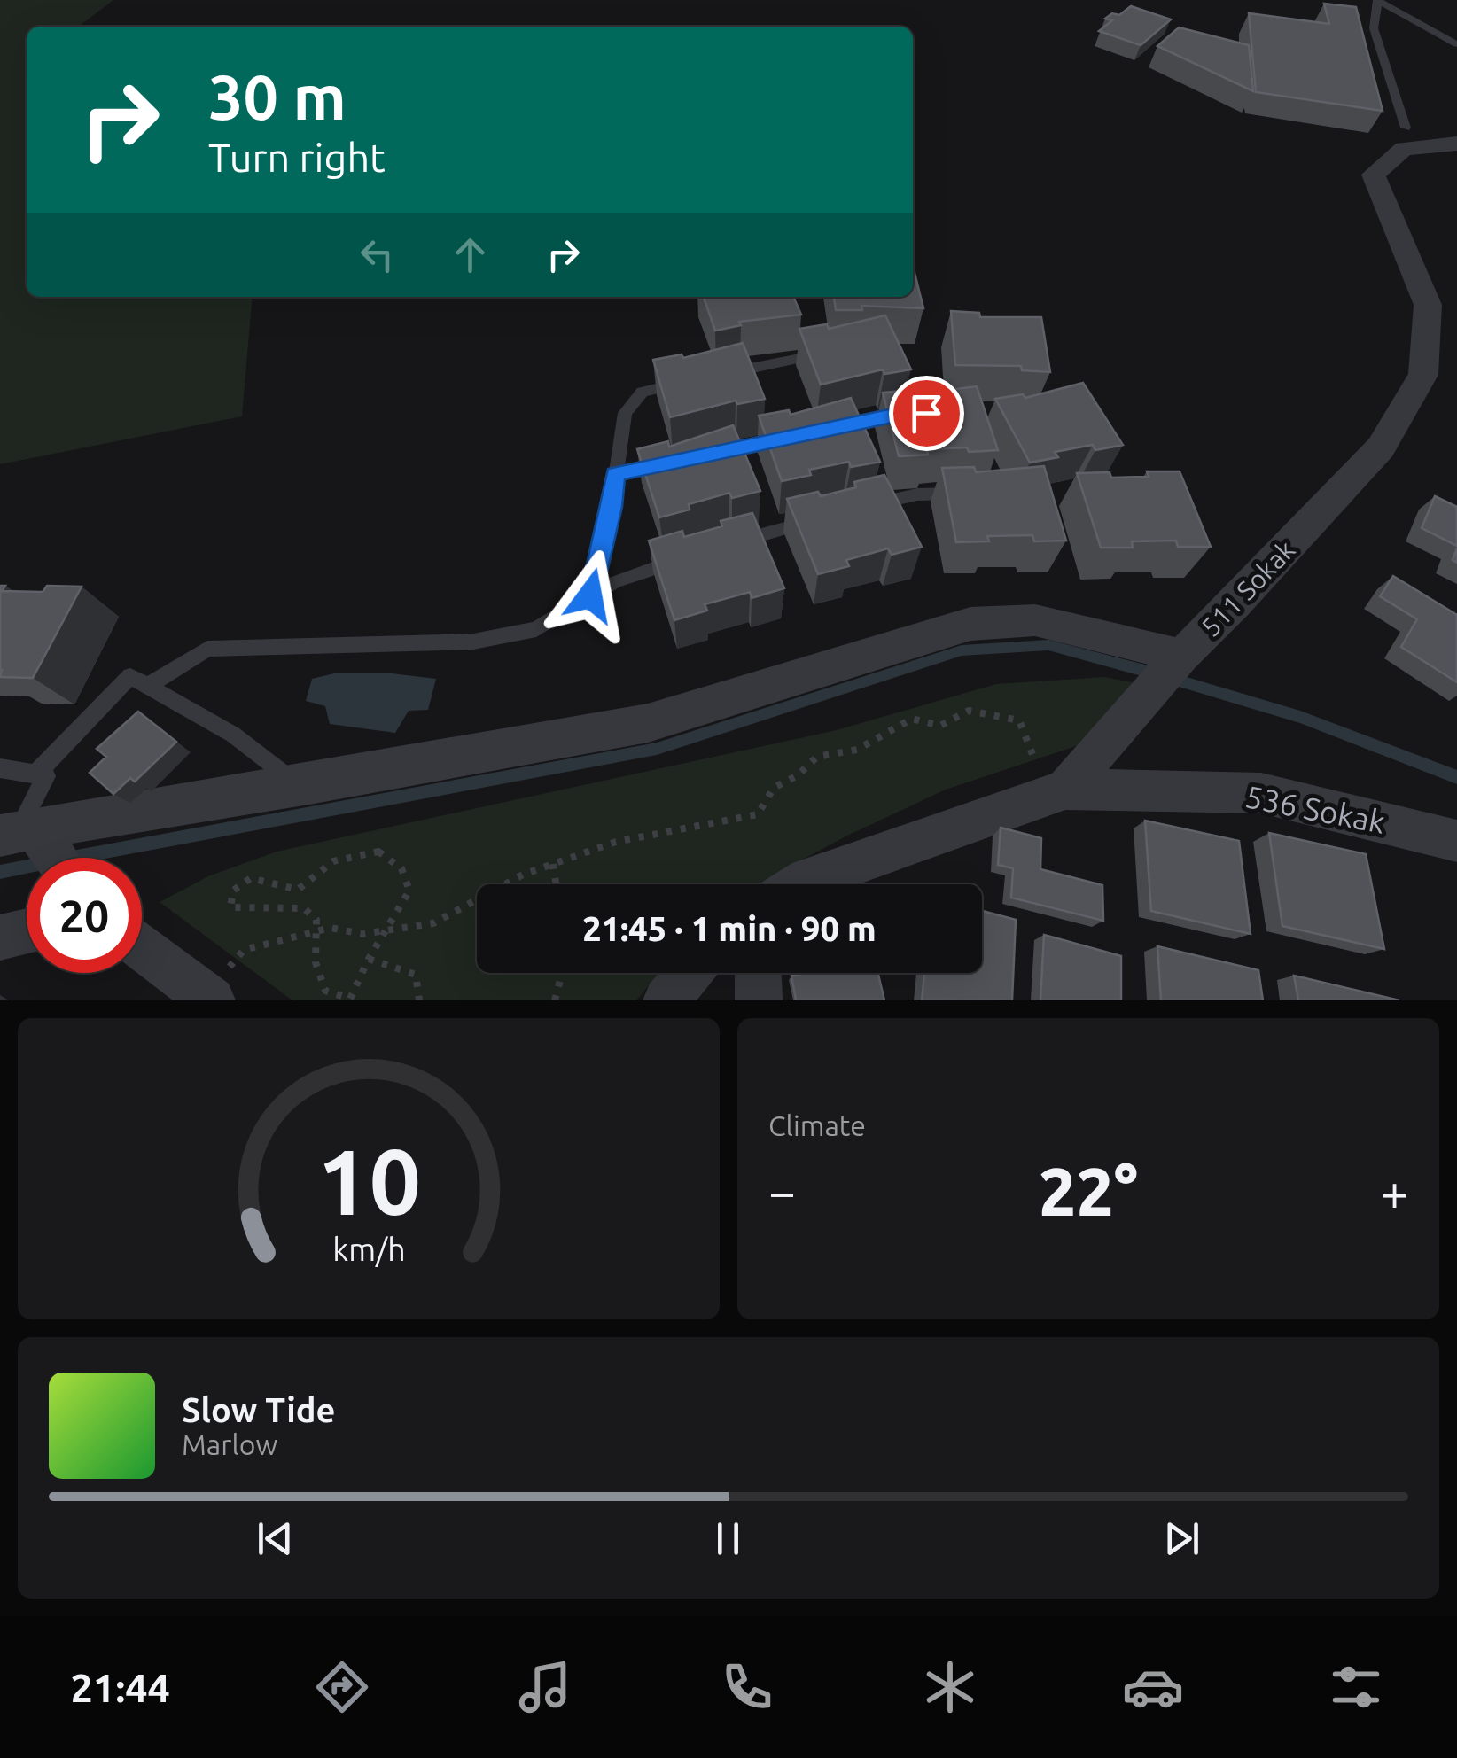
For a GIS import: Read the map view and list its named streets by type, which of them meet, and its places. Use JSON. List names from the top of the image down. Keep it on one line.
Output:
{"streets":{"street":["511 Sokak","536 Sokak"]},"crossings":[["511 Sokak","536 Sokak"]],"page":{"turn":["30 m","Turn right"],"limit":"20","trip":"21:45 · 1 min · 90 m","tile":"Climate","heat":["−","22°","+"],"song":["Slow Tide","Marlow"],"tabs":"21:44","gauge":["10","km/h"]}}
